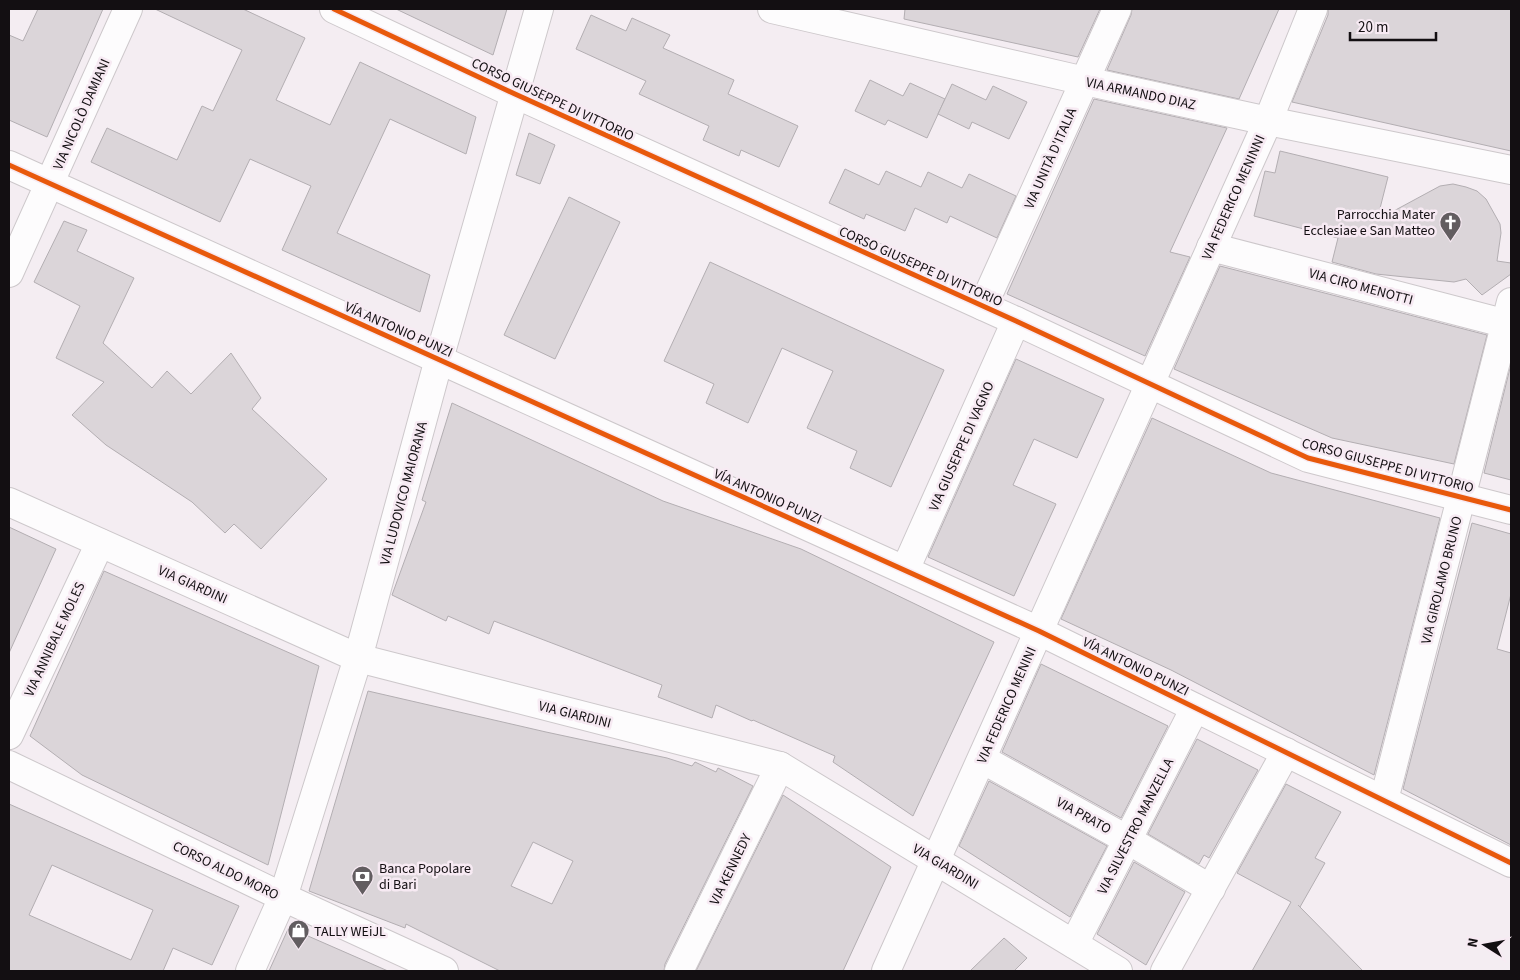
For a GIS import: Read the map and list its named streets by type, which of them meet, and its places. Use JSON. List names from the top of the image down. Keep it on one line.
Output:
{"streets":{"street":["VIA ARMANDO DIAZ","CORSO GIUSEPPE DI VITTORIO","VIA NICOLÒ DAMIANI","VIA UNITÀ D'ITALIA","VIA FEDERICO MENINNI","VIA CIRO MENOTTI","VÍA ANTONIO PUNZI","VIA GIUSEPPE DI VAGNO","VIA LUDOVICO MAIORANA","VIA GIROLAMO BRUNO","VIA GIARDINI","VIA ANNIBALE MOLES","VIA FEDERICO MENINI","VIA PRATO","VIA SILVESTRO MANZELLA","VIA KENNEDY","CORSO ALDO MORO"]},"crossings":[["VIA ARMANDO DIAZ","VIA UNITÀ D'ITALIA"],["VIA ARMANDO DIAZ","VIA FEDERICO MENINNI"],["CORSO GIUSEPPE DI VITTORIO","VIA UNITÀ D'ITALIA"],["CORSO GIUSEPPE DI VITTORIO","VIA FEDERICO MENINNI"],["CORSO GIUSEPPE DI VITTORIO","VIA GIUSEPPE DI VAGNO"],["CORSO GIUSEPPE DI VITTORIO","VIA LUDOVICO MAIORANA"],["CORSO GIUSEPPE DI VITTORIO","VIA GIROLAMO BRUNO"],["CORSO GIUSEPPE DI VITTORIO","VIA FEDERICO MENINI"],["VIA NICOLÒ DAMIANI","VÍA ANTONIO PUNZI"],["VIA FEDERICO MENINNI","VIA CIRO MENOTTI"],["VIA FEDERICO MENINNI","VIA FEDERICO MENINI"],["VIA CIRO MENOTTI","VIA GIROLAMO BRUNO"],["VÍA ANTONIO PUNZI","VIA GIUSEPPE DI VAGNO"],["VÍA ANTONIO PUNZI","VIA LUDOVICO MAIORANA"],["VÍA ANTONIO PUNZI","VIA GIROLAMO BRUNO"],["VÍA ANTONIO PUNZI","VIA FEDERICO MENINI"],["VÍA ANTONIO PUNZI","VIA SILVESTRO MANZELLA"],["VIA LUDOVICO MAIORANA","VIA GIARDINI"],["VIA LUDOVICO MAIORANA","CORSO ALDO MORO"],["VIA GIARDINI","VIA ANNIBALE MOLES"],["VIA GIARDINI","VIA FEDERICO MENINI"],["VIA GIARDINI","VIA SILVESTRO MANZELLA"],["VIA GIARDINI","VIA KENNEDY"],["VIA FEDERICO MENINI","VIA PRATO"],["VIA PRATO","VIA SILVESTRO MANZELLA"]],"places":{"church":["Parrocchia Mater Ecclesiae e San Matteo"],"bank":["Banca Popolare di Bari"],"shop":["TALLY WEiJL"]},"scale_bar":"20 m","north":"left"}
